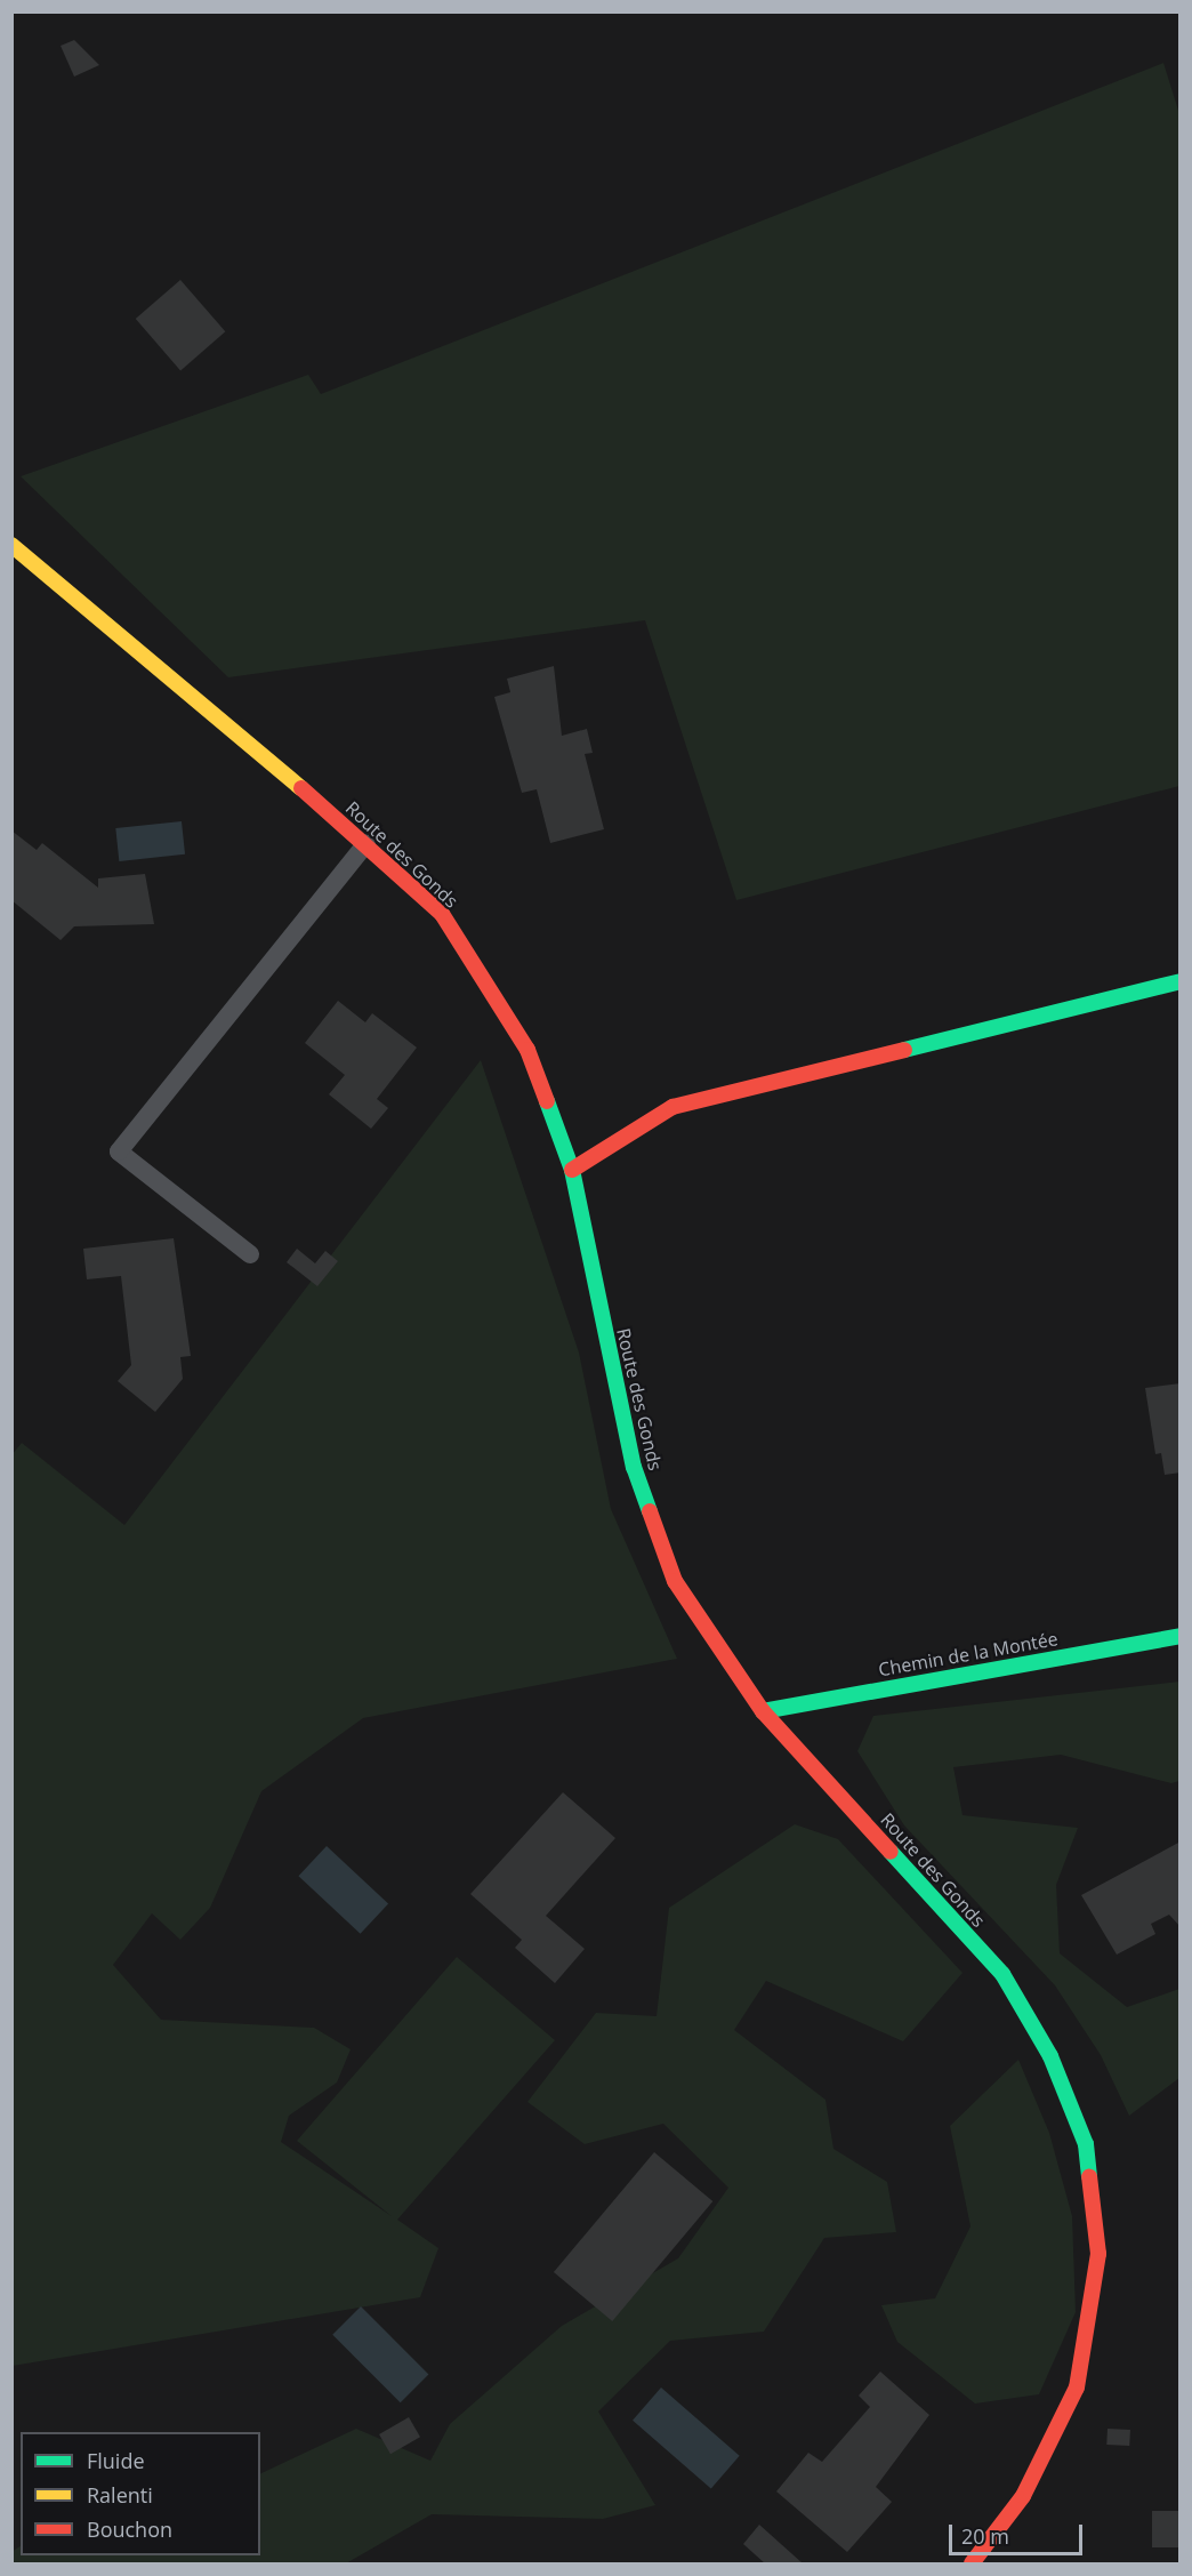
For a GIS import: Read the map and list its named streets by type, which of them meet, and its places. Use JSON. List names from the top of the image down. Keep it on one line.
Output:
{"streets":{"street":["Route des Gonds","Chemin de la Montée"]},"crossings":[["Route des Gonds","Chemin de la Montée"]],"legend":["Fluide","Ralenti","Bouchon"],"scale_bar":"20 m"}
